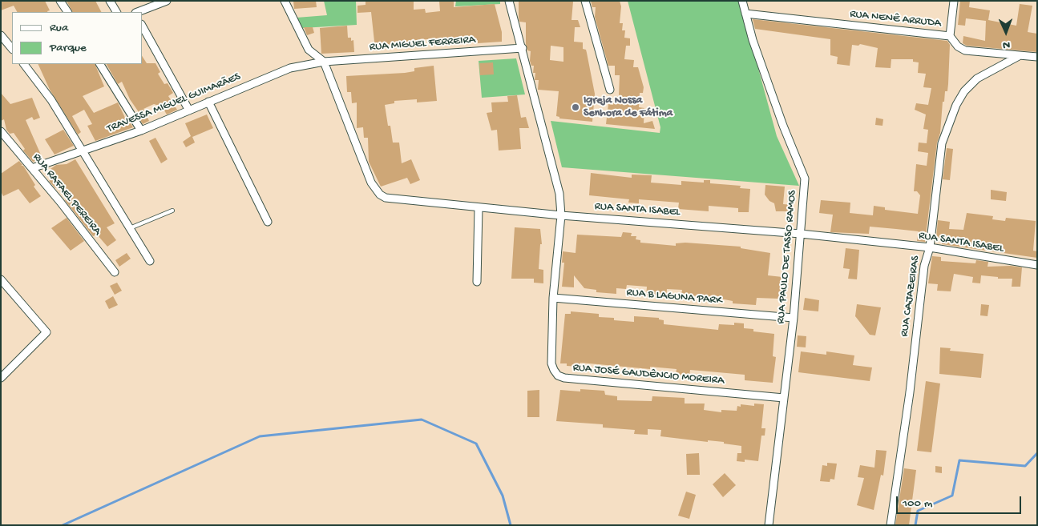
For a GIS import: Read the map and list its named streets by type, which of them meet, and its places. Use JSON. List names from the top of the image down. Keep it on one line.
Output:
{"streets":{"street":["RUA NENÊ ARRUDA","RUA MIGUEL FERREIRA","TRAVESSA MIGUEL GUIMARÃES","RUA RAFAEL PEREIRA","RUA SANTA ISABEL","RUA PAULO DE TASSO RAMOS","RUA CAJAZEIRAS","RUA B LAGUNA PARK","RUA JOSÉ GAUDÊNCIO MOREIRA"]},"crossings":[["RUA NENÊ ARRUDA","RUA PAULO DE TASSO RAMOS"],["RUA NENÊ ARRUDA","RUA CAJAZEIRAS"],["RUA MIGUEL FERREIRA","TRAVESSA MIGUEL GUIMARÃES"],["RUA MIGUEL FERREIRA","RUA SANTA ISABEL"],["RUA MIGUEL FERREIRA","RUA JOSÉ GAUDÊNCIO MOREIRA"],["TRAVESSA MIGUEL GUIMARÃES","RUA RAFAEL PEREIRA"],["TRAVESSA MIGUEL GUIMARÃES","RUA SANTA ISABEL"],["RUA SANTA ISABEL","RUA PAULO DE TASSO RAMOS"],["RUA SANTA ISABEL","RUA CAJAZEIRAS"],["RUA SANTA ISABEL","RUA JOSÉ GAUDÊNCIO MOREIRA"],["RUA PAULO DE TASSO RAMOS","RUA B LAGUNA PARK"],["RUA PAULO DE TASSO RAMOS","RUA JOSÉ GAUDÊNCIO MOREIRA"],["RUA B LAGUNA PARK","RUA JOSÉ GAUDÊNCIO MOREIRA"]],"places":["Igreja Nossa Senhora de Fátima"],"legend":["Rua","Parque"],"scale_bar":"100 m","north":"bottom"}
